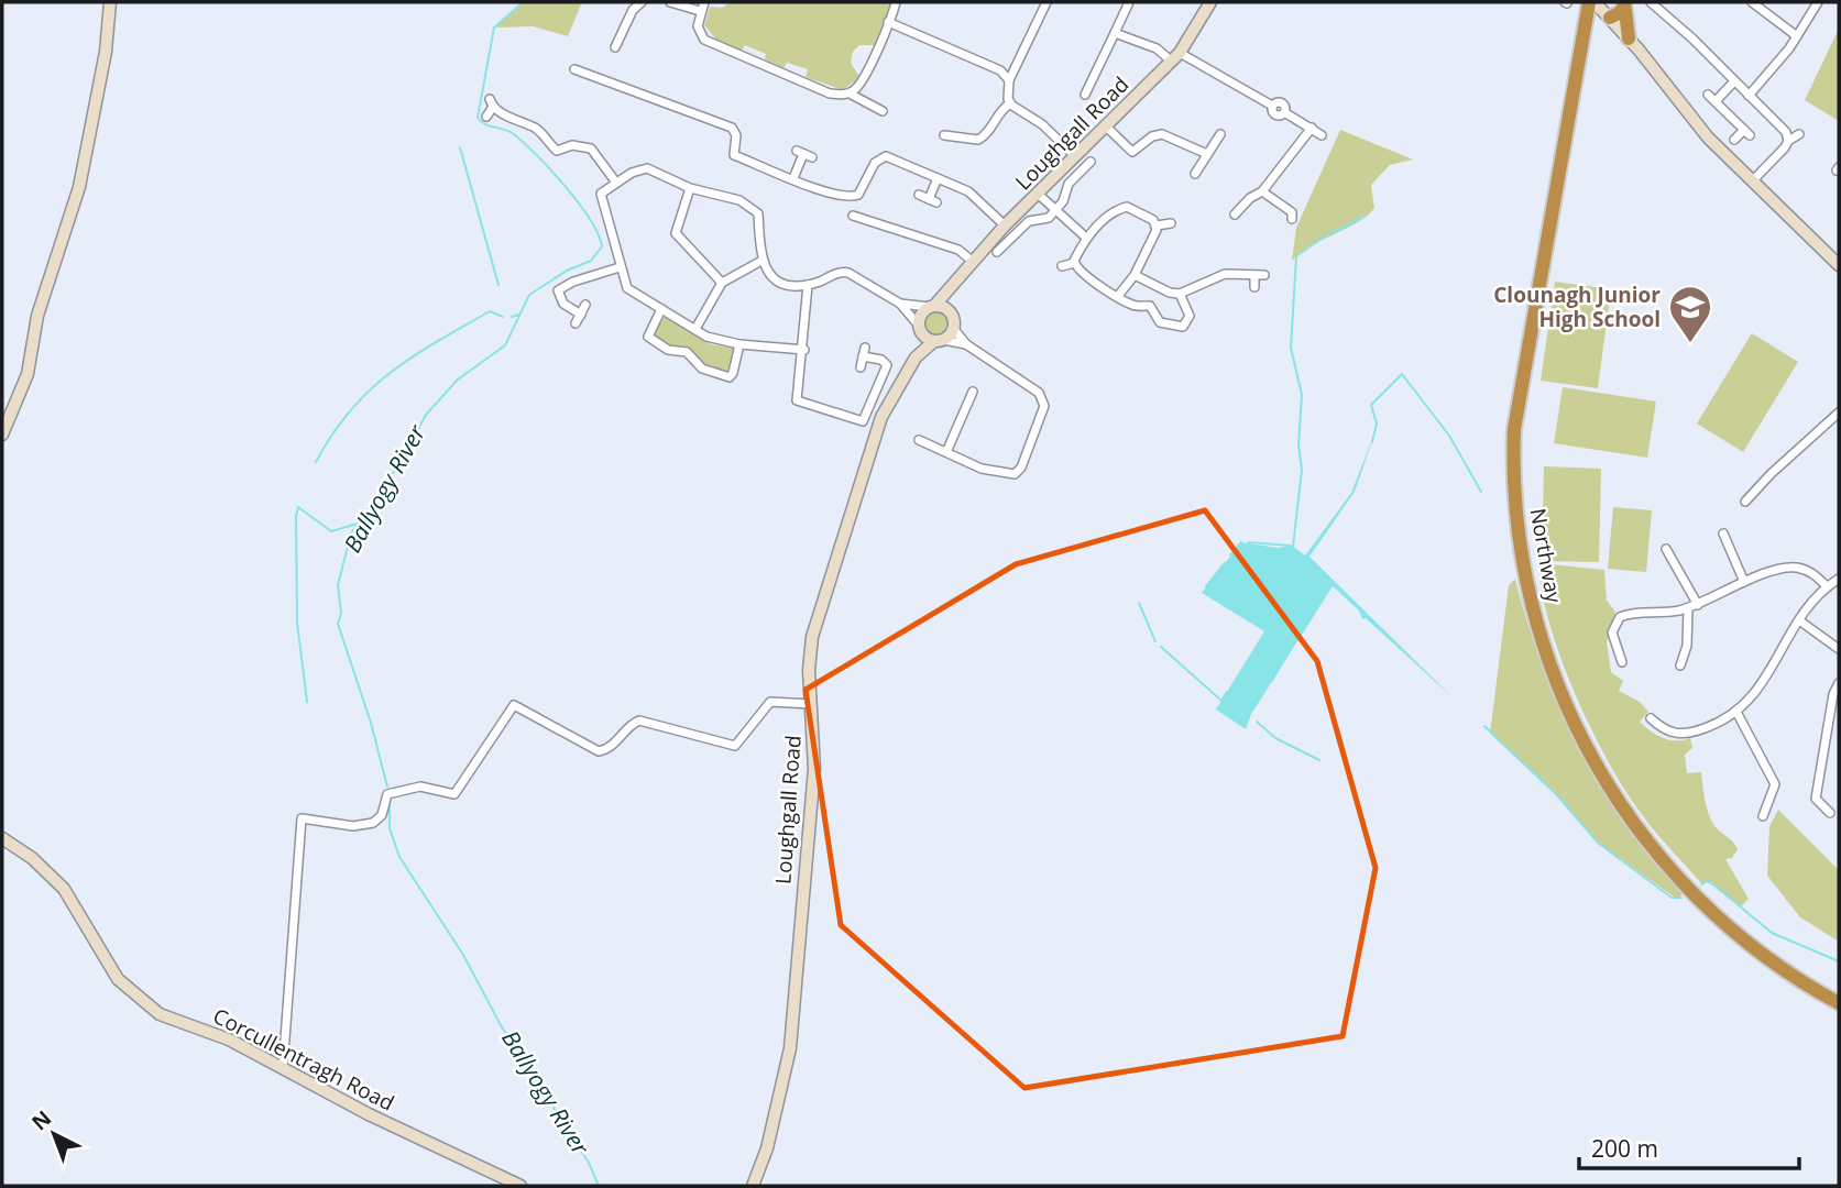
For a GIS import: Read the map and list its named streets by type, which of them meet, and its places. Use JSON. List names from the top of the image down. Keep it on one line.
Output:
{"streets":{"highway":["Northway"],"main road":["Loughgall Road","Corcullentragh Road"]},"water":["Ballyogy River"],"places":{"school or university":["Clounagh Junior High School"]},"scale_bar":"200 m","north":"top left"}
